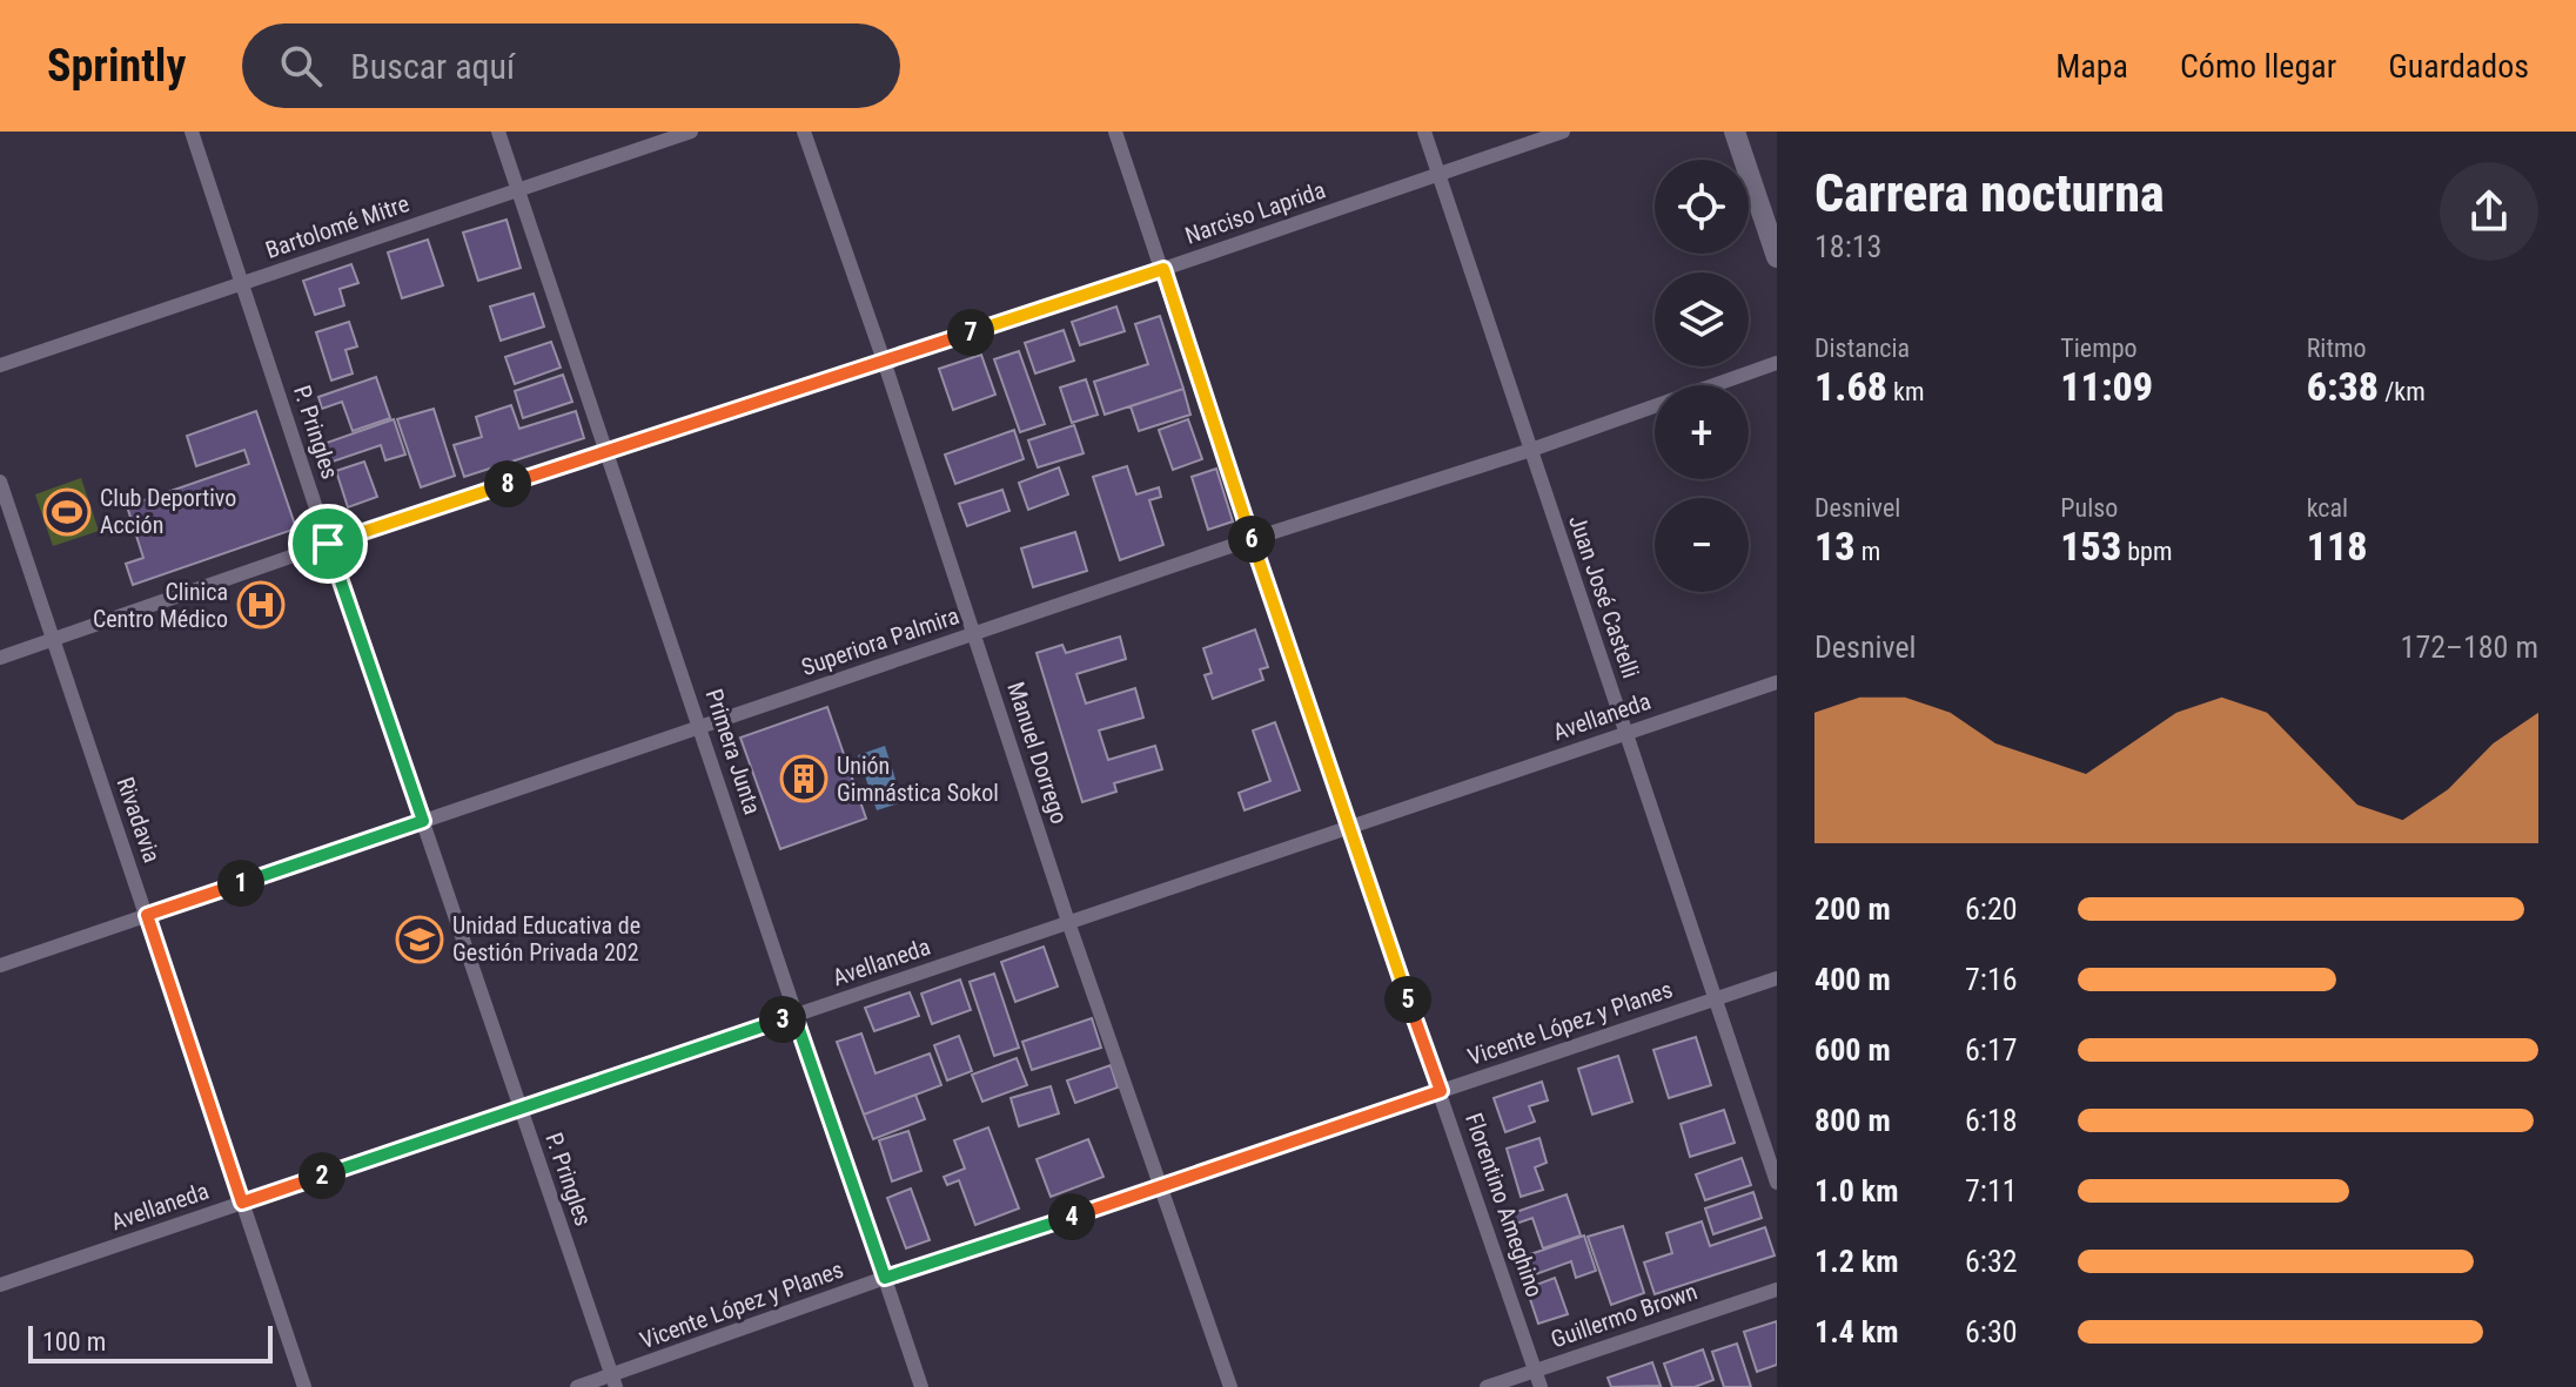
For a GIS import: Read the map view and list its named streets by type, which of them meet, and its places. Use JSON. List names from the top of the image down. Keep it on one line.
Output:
{"streets":{"street":["Narciso Laprida","Bartolomé Mitre","P. Pringles","Juan José Castelli","Superiora Palmira","Avellaneda","Primera Junta","Manuel Dorrego","Rivadavia","Vicente López y Planes","Florentino Ameghino","Guillermo Brown"]},"crossings":[["Narciso Laprida","P. Pringles"],["Narciso Laprida","Juan José Castelli"],["Narciso Laprida","Primera Junta"],["Narciso Laprida","Manuel Dorrego"],["Narciso Laprida","Rivadavia"],["Narciso Laprida","Florentino Ameghino"],["Bartolomé Mitre","P. Pringles"],["Bartolomé Mitre","Primera Junta"],["P. Pringles","Superiora Palmira"],["P. Pringles","Avellaneda"],["P. Pringles","Vicente López y Planes"],["Juan José Castelli","Superiora Palmira"],["Juan José Castelli","Avellaneda"],["Juan José Castelli","Vicente López y Planes"],["Superiora Palmira","Primera Junta"],["Superiora Palmira","Manuel Dorrego"],["Superiora Palmira","Rivadavia"],["Superiora Palmira","Florentino Ameghino"],["Avellaneda","Primera Junta"],["Avellaneda","Manuel Dorrego"],["Avellaneda","Rivadavia"],["Avellaneda","Florentino Ameghino"],["Primera Junta","Vicente López y Planes"],["Manuel Dorrego","Vicente López y Planes"],["Vicente López y Planes","Florentino Ameghino"],["Florentino Ameghino","Guillermo Brown"]],"places":{"sports":["Club Deportivo Acción"],"hospital":["Clinica Centro Médico"],"building":["Unión Gimnástica Sokol"],"school or university":["Unidad Educativa de Gestión Privada 202"]},"scale_bar":"100 m","page":{"header":"Sprintly","search":"Buscar aquí","nav":["Mapa","Cómo llegar","Guardados"],"heading":["Carrera nocturna","18:13"],"map_buttons":["+","−"],"stats":[["Distancia","1.68 km"],["Tiempo","11:09"],["Ritmo","6:38 /km"],["Desnivel","13 m"],["Pulso","153 bpm"],["kcal","118"]],"pins":["7","8","6","1","5","3","2","4"],"chart":["Desnivel","172–180 m"],"list":[{"name":"200 m","note":"6:20"},{"name":"400 m","note":"7:16"},{"name":"600 m","note":"6:17"},{"name":"800 m","note":"6:18"},{"name":"1.0 km","note":"7:11"},{"name":"1.2 km","note":"6:32"},{"name":"1.4 km","note":"6:30"}],"scale":"100 m"}}
